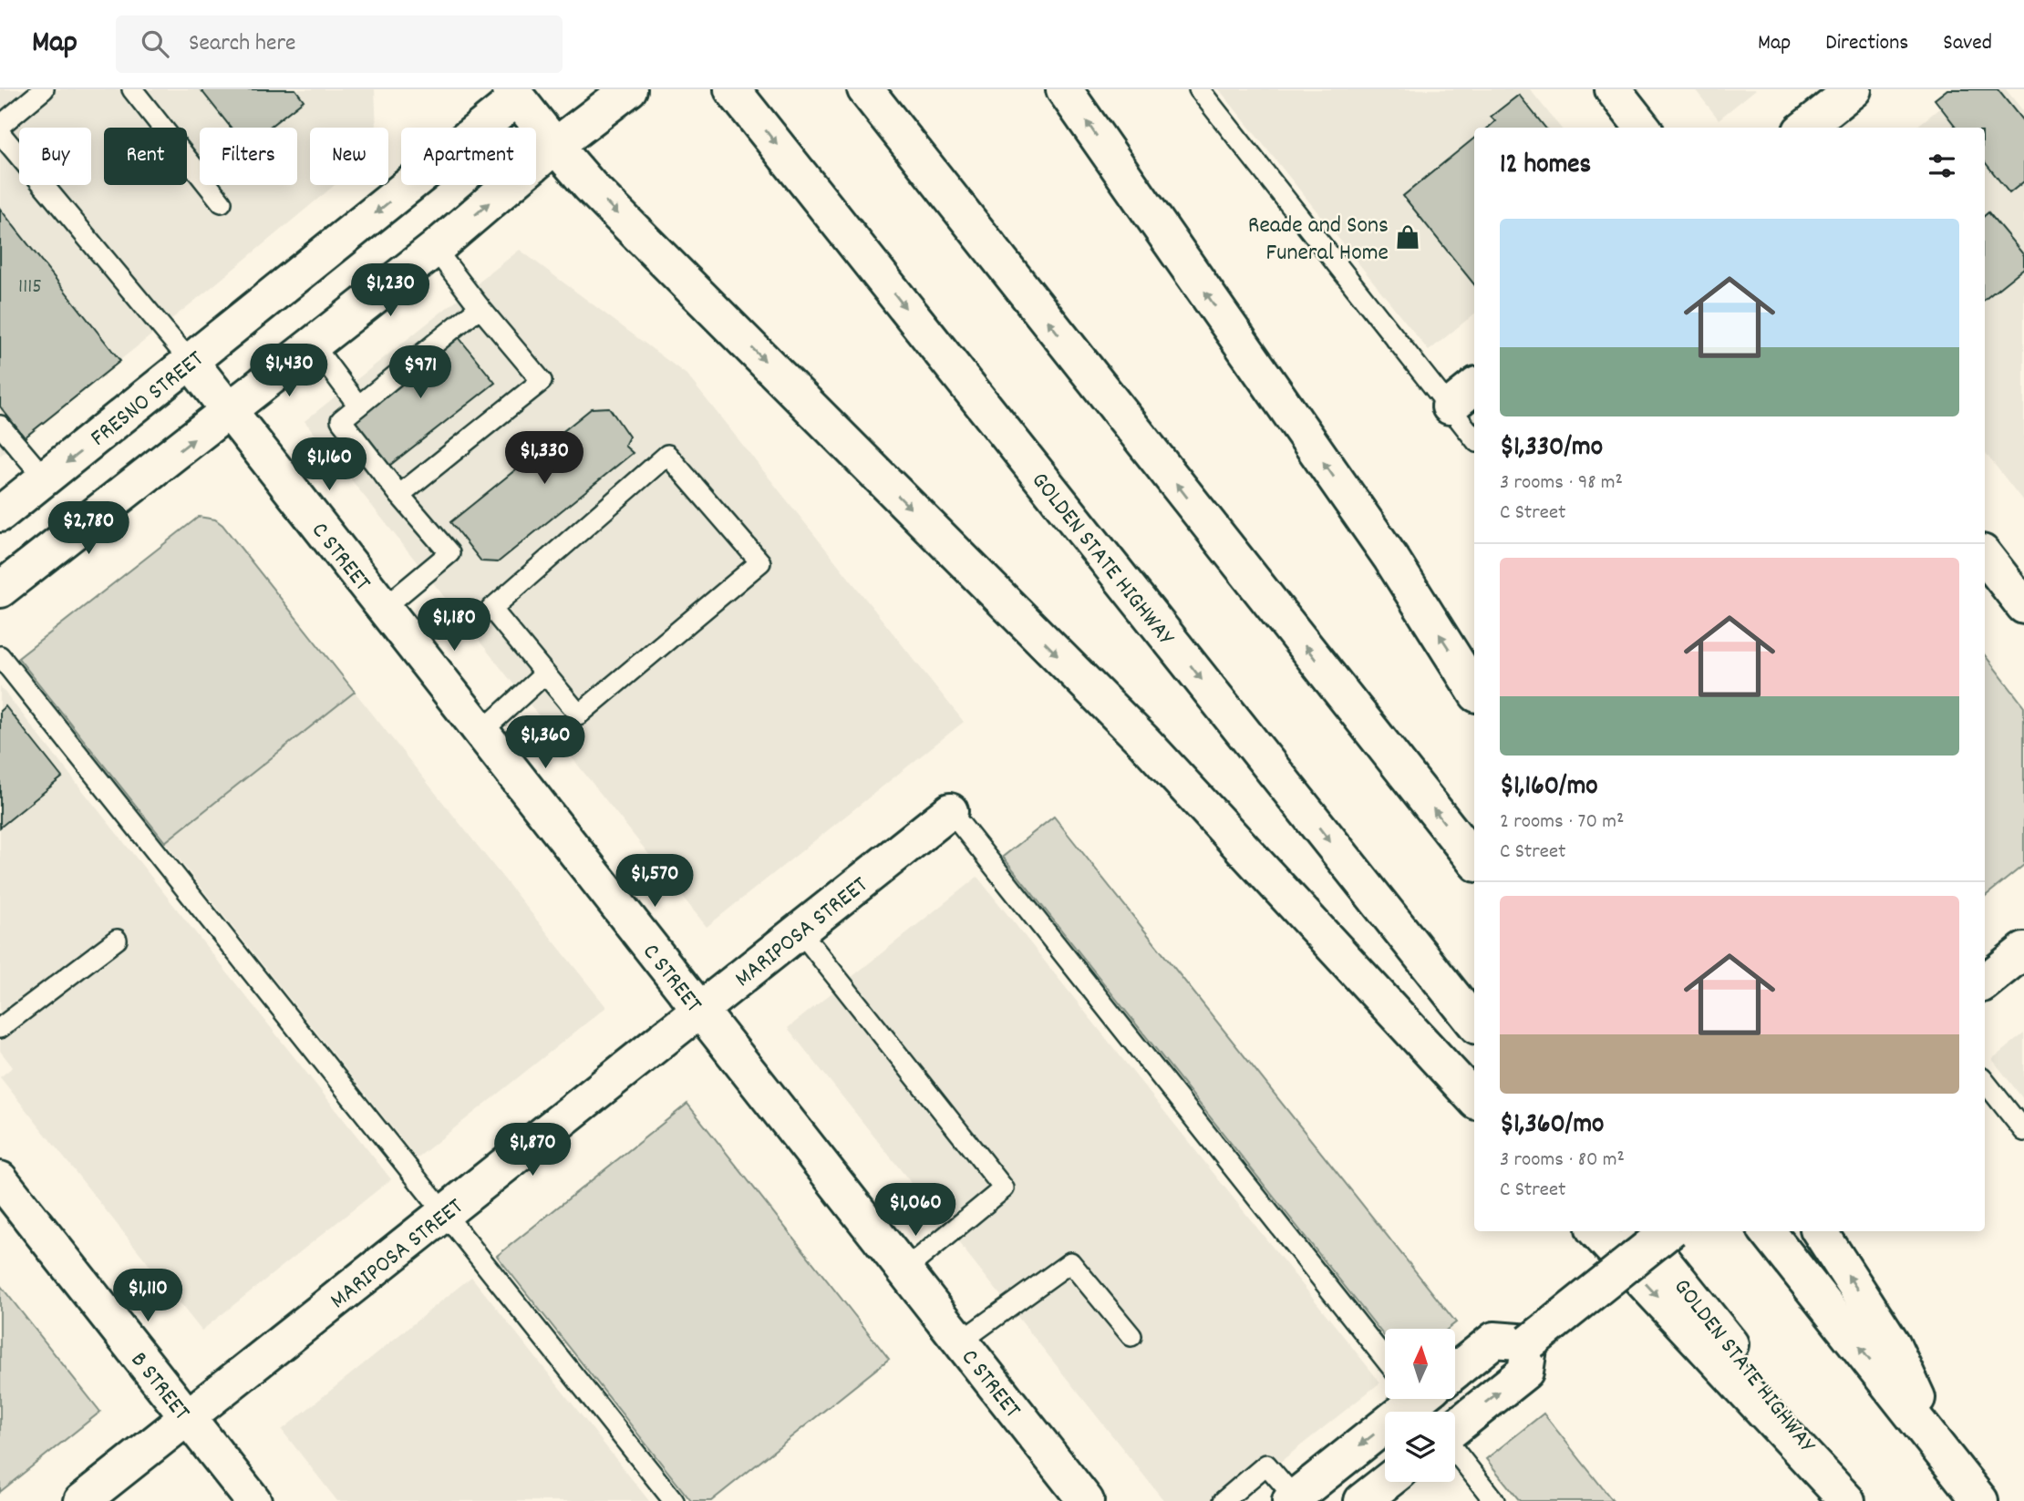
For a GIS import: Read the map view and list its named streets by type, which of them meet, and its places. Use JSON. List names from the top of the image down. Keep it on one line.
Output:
{"streets":{"main road":["FRESNO STREET","C STREET","GOLDEN STATE HIGHWAY","MARIPOSA STREET","B STREET"]},"crossings":[["FRESNO STREET","C STREET"],["C STREET","MARIPOSA STREET"],["MARIPOSA STREET","B STREET"]],"places":{"shop":["Reade and Sons Funeral Home"]},"house_numbers":["1115"],"north":"top","page":{"header":"Map","search":"Search here","nav":["Map","Directions","Saved"],"chip":["Buy","Rent","Filters","New","Apartment"],"heading":"12 homes","list":[{"name":"$1,330/mo","note":"3 rooms · 98 m² · C Street"},{"name":"$1,160/mo","note":"2 rooms · 70 m² · C Street"},{"name":"$1,360/mo","note":"3 rooms · 80 m² · C Street"}],"price":["$1,230","$1,430","$971","$1,330","$1,160","$2,780","$1,180","$1,360","$1,570","$1,870","$1,060","$1,110"]}}
